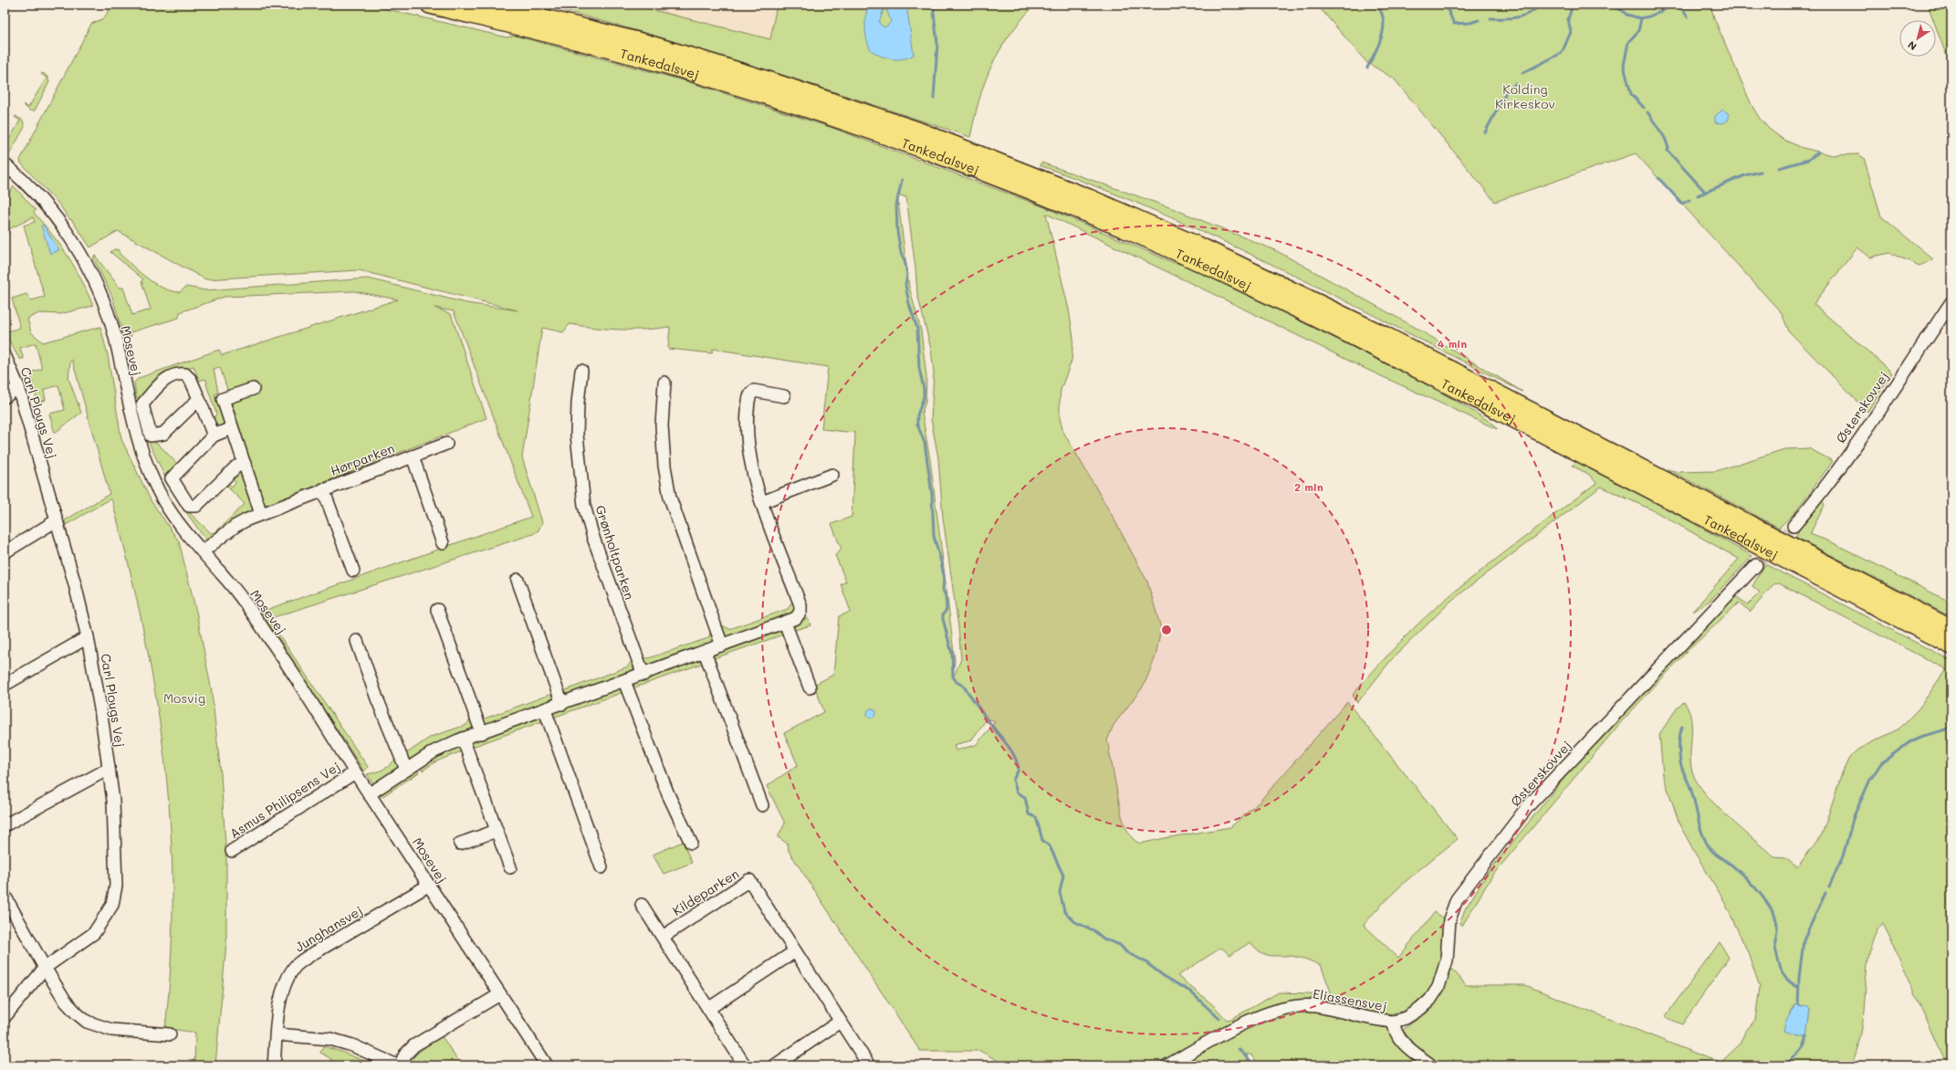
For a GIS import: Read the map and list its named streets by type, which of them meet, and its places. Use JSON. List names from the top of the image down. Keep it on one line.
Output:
{"streets":{"highway":["Tankedalsvej"],"street":["Mosevej","Østerskovvej","Carl Plougs Vej","Hørparken","Grønholtparken","Asmus Philipsens Vej","Kildeparken","Junghansvej","Eliassensvej"]},"crossings":[["Mosevej","Hørparken"],["Mosevej","Asmus Philipsens Vej"],["Mosevej","Junghansvej"],["Østerskovvej","Eliassensvej"]],"parks":["Kolding Kirkeskov","Mosvig"],"north":"bottom left","rings":["4 min","2 min"]}
